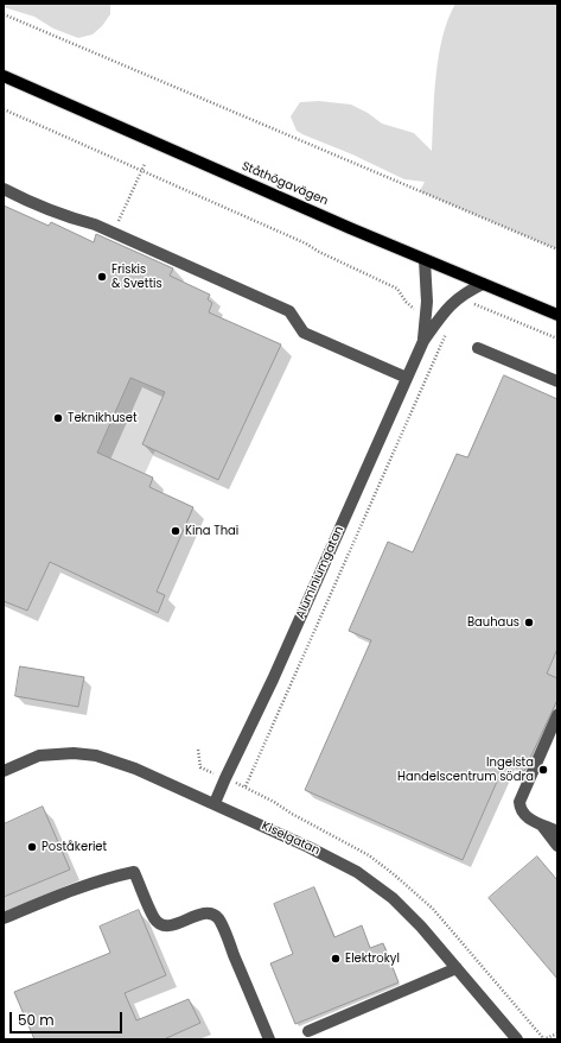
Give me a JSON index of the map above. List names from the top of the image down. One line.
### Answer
{"streets":{"main road":["Ståthögavägen"],"street":["Aluminiumgatan","Kiselgatan"]},"crossings":[["Ståthögavägen","Aluminiumgatan"],["Aluminiumgatan","Kiselgatan"]],"places":["Friskis & Svettis","Teknikhuset","Kina Thai","Bauhaus","Ingelsta Handelscentrum södra","Poståkeriet","Elektrokyl"],"scale_bar":"50 m"}
